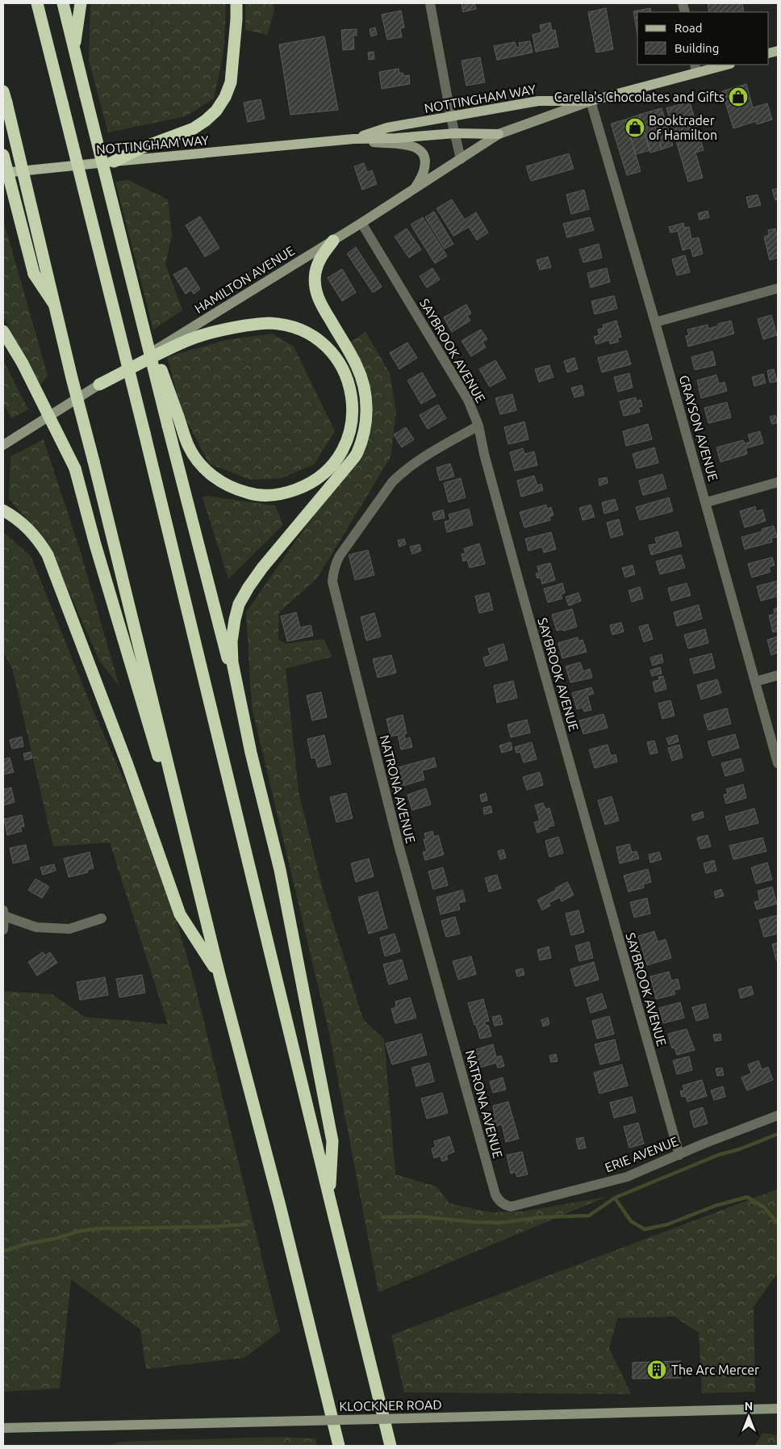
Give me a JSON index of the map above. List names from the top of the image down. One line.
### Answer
{"streets":{"main road":["NOTTINGHAM WAY","HAMILTON AVENUE","KLOCKNER ROAD"],"street":["SAYBROOK AVENUE","GRAYSON AVENUE","NATRONA AVENUE","ERIE AVENUE"]},"crossings":[["NOTTINGHAM WAY","HAMILTON AVENUE"],["NOTTINGHAM WAY","GRAYSON AVENUE"],["HAMILTON AVENUE","SAYBROOK AVENUE"],["HAMILTON AVENUE","GRAYSON AVENUE"],["SAYBROOK AVENUE","NATRONA AVENUE"],["SAYBROOK AVENUE","ERIE AVENUE"],["NATRONA AVENUE","ERIE AVENUE"]],"places":{"shop":["Carella's Chocolates and Gifts","Booktrader of Hamilton"],"building":["The Arc Mercer"]},"legend":["Road","Building"],"north":"top"}
